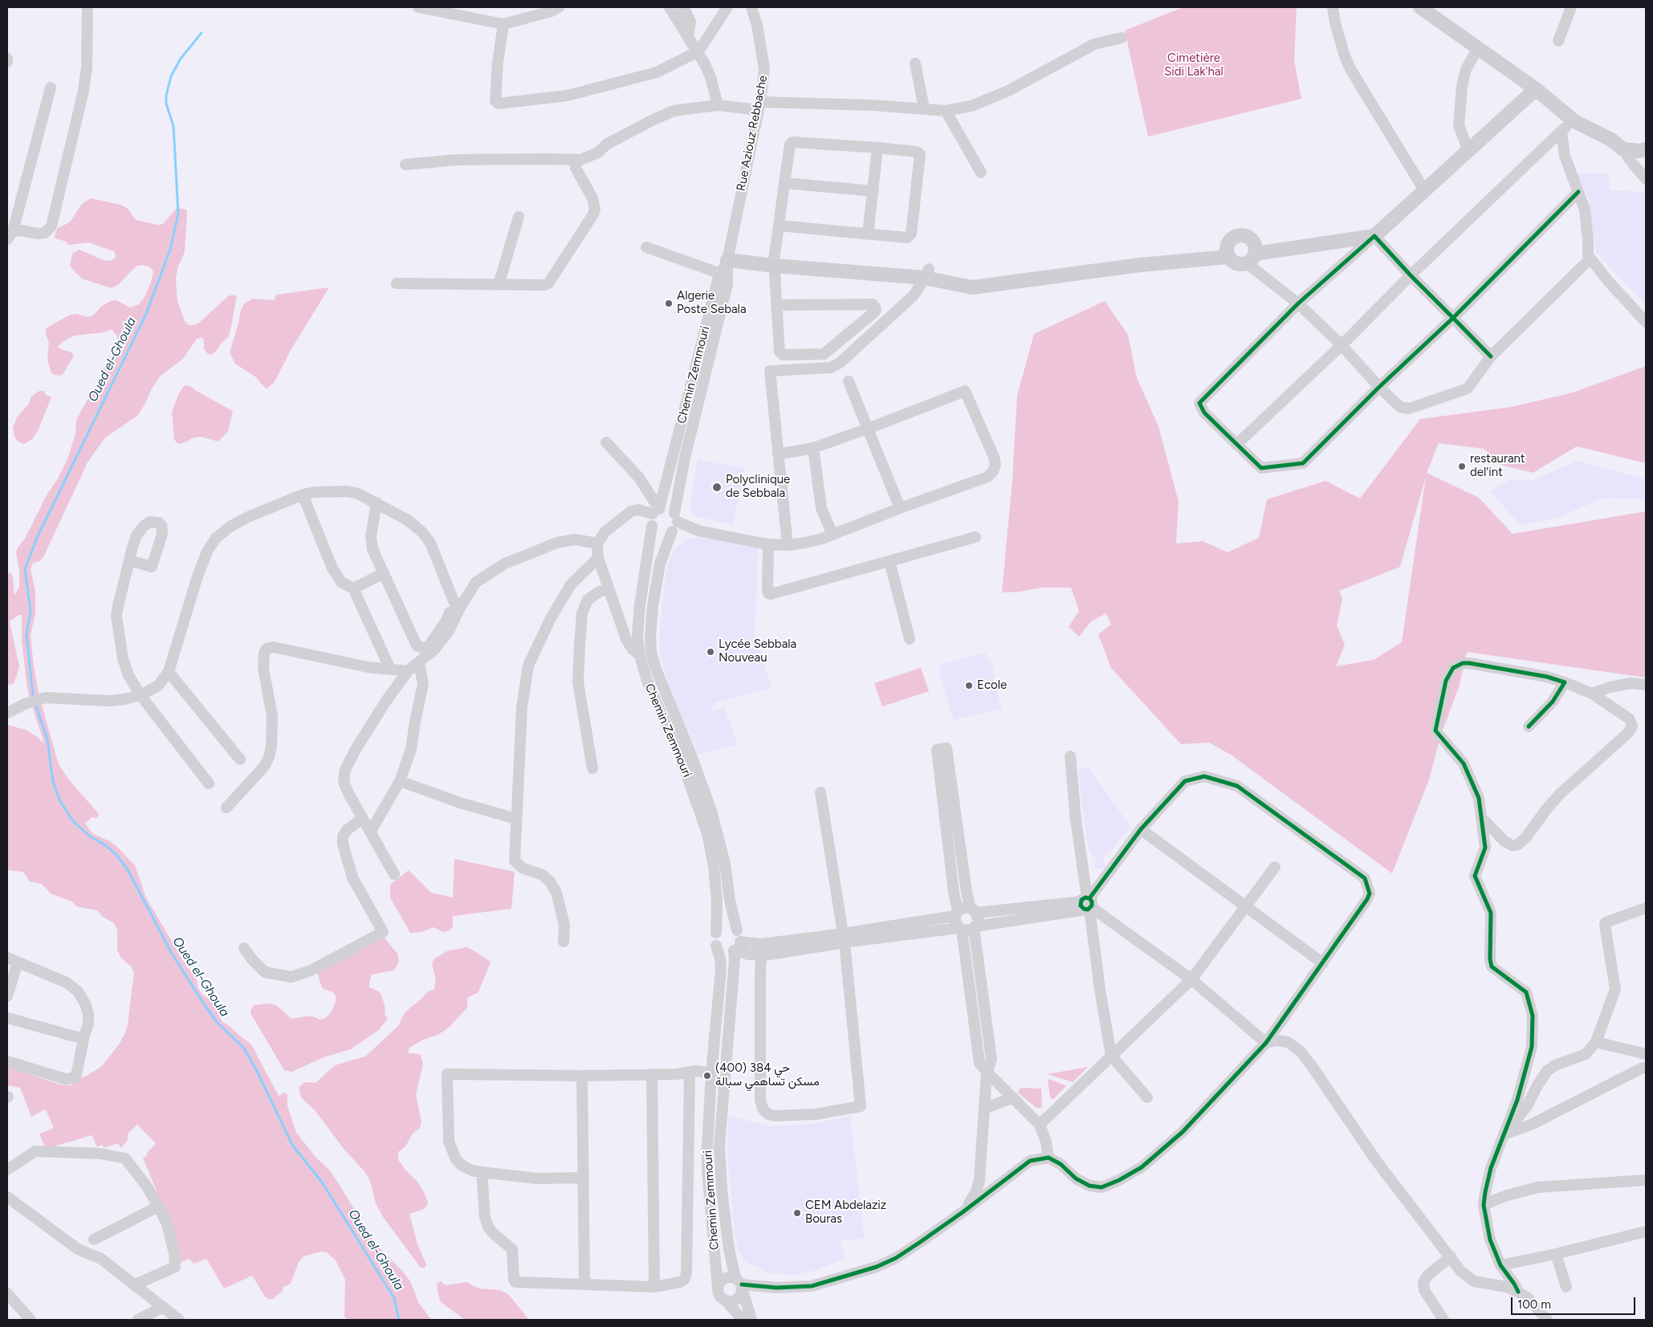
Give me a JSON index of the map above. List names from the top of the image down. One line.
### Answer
{"streets":{"street":["Rue Aziouz Rebbache","Chemin Zemmouri"]},"crossings":[["Rue Aziouz Rebbache","Chemin Zemmouri"]],"water":["Oued el-Ghoula"],"parks":["Cimetière Sidi Lak'hal"],"places":["Algerie Poste Sebala","restaurant del'int","Polyclinique de Sebbala","Lycée Sebbala Nouveau","Ecole","حي 384 (400) مسكن تساهمي سبالة","CEM Abdelaziz Bouras"],"scale_bar":"100 m"}
